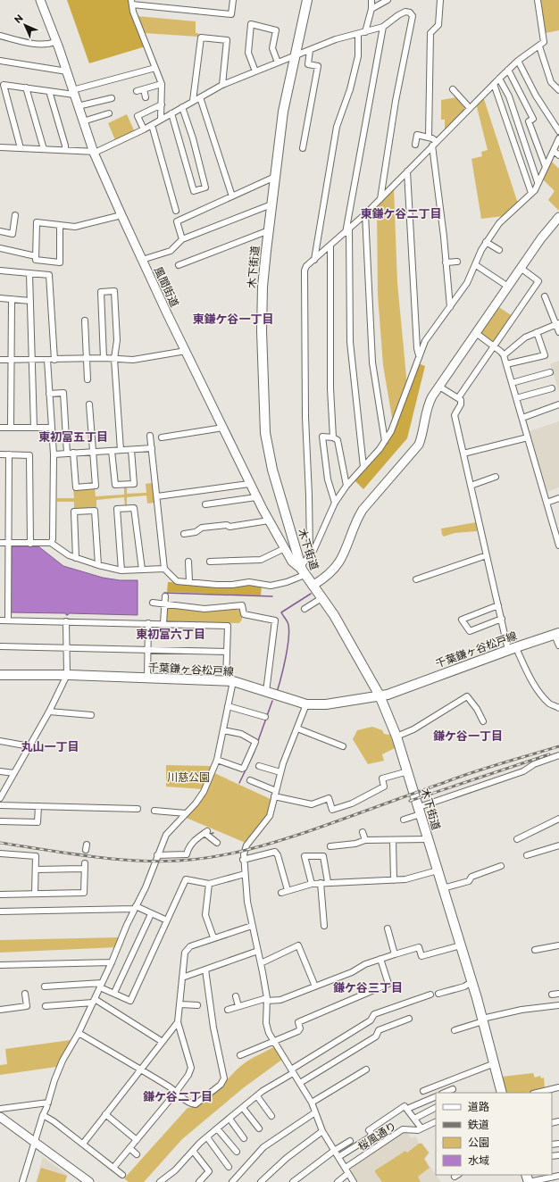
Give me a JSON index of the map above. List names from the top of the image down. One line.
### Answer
{"streets":{"main road":["木下街道","千葉鎌ヶ谷松戸線"],"street":["風間街道","桜風通り"]},"crossings":[["木下街道","風間街道"],["木下街道","千葉鎌ヶ谷松戸線"]],"districts":["東鎌ケ谷二丁目","東鎌ケ谷一丁目","東初富五丁目","東初富六丁目","鎌ケ谷一丁目","丸山一丁目","鎌ケ谷三丁目","鎌ケ谷二丁目"],"parks":["川慈公園"],"legend":["道路","鉄道","公園","水域"],"north":"top left"}
